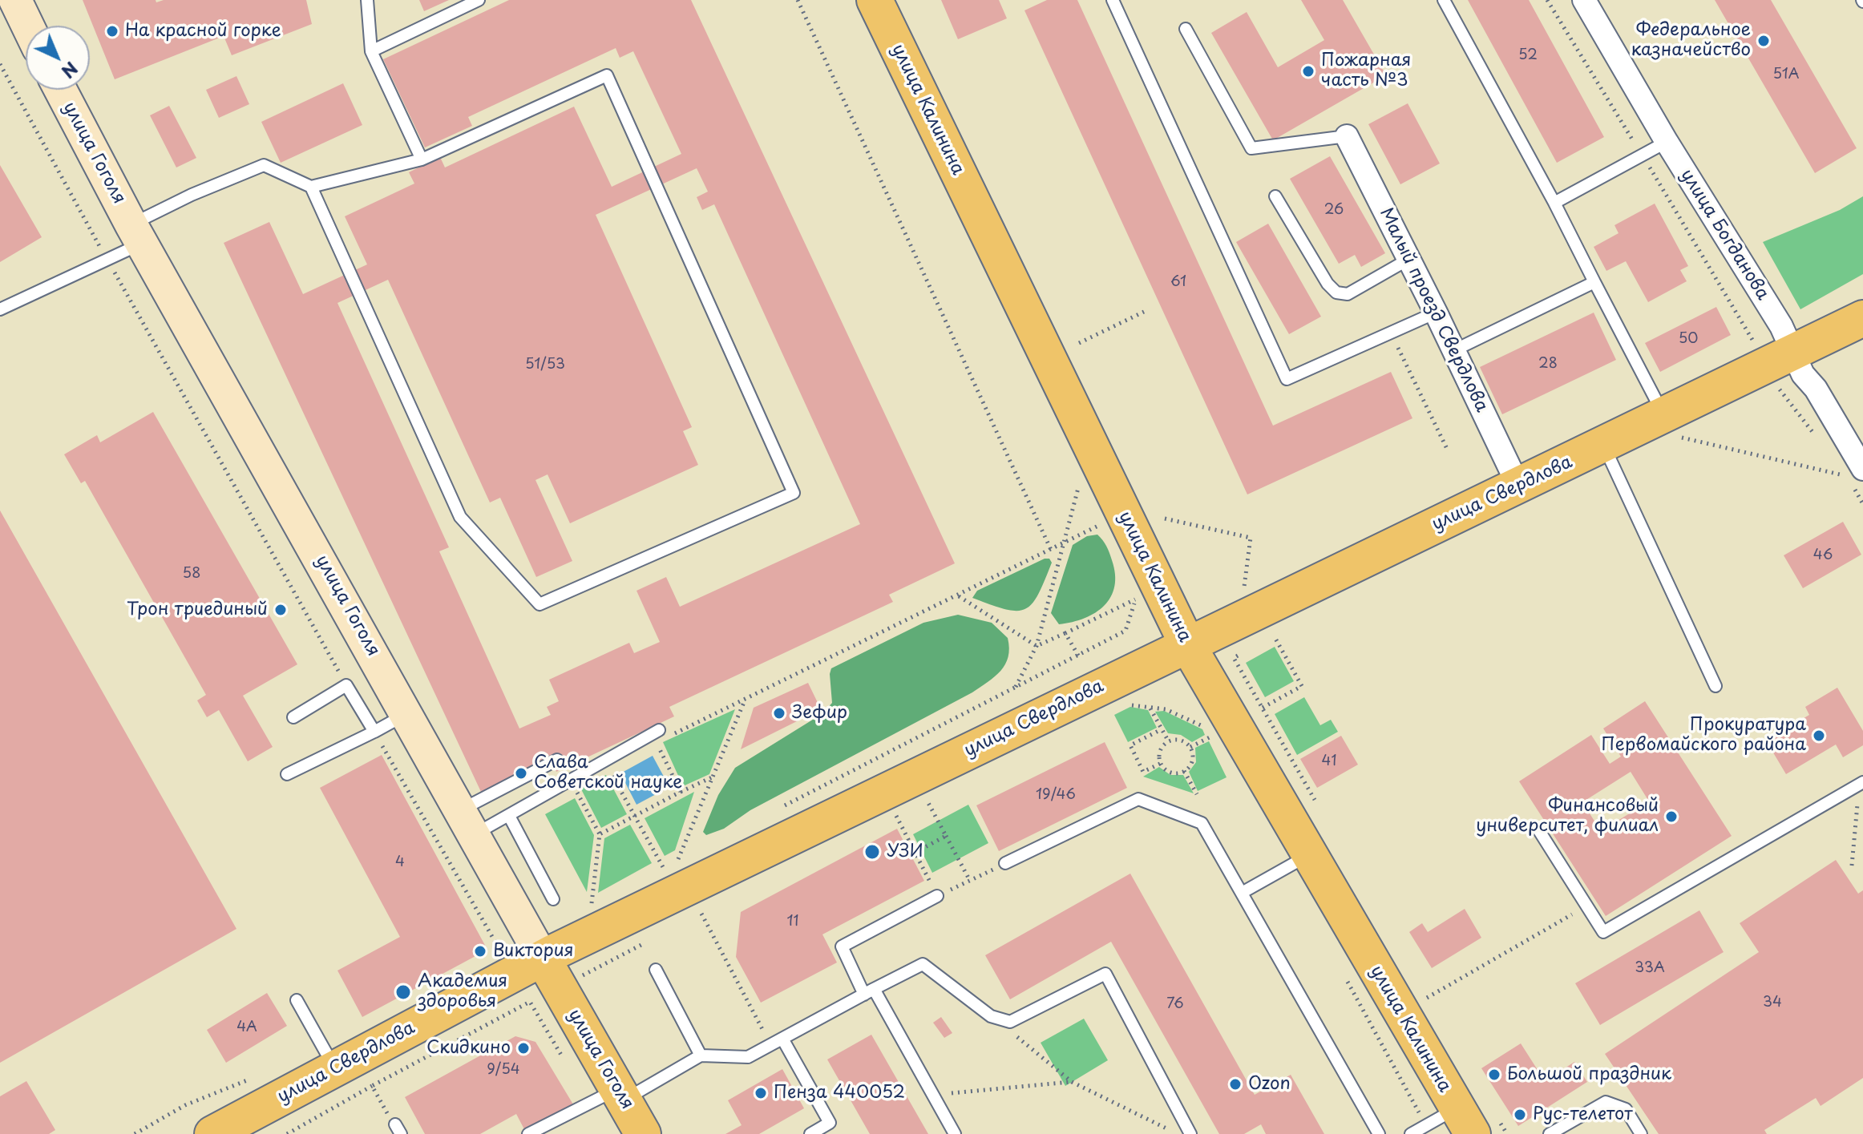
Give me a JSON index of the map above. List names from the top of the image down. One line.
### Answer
{"streets":{"main road":["улица Калинина","улица Гоголя","улица Свердлова"],"street":["улица Богданова","Малый проезд Свердлова"]},"crossings":[["улица Калинина","улица Свердлова"],["улица Гоголя","улица Свердлова"],["улица Богданова","улица Свердлова"],["Малый проезд Свердлова","улица Свердлова"]],"places":["На красной горке","Федеральное казначейство","Пожарная часть №3","Трон триединый","Зефир","Прокуратура Первомайского района","Слава Советской науке","Финансовый университет, филиал","УЗИ","Виктория","Академия здоровья","Скидкино","Большой праздник","Ozon","Пенза 440052","Рус-телетот"],"house_numbers":["52","51А","26","61","50","28","51/53","46","58","41","19/46","4","11","33А","34","76","4А","9/54"],"north":"bottom right"}
